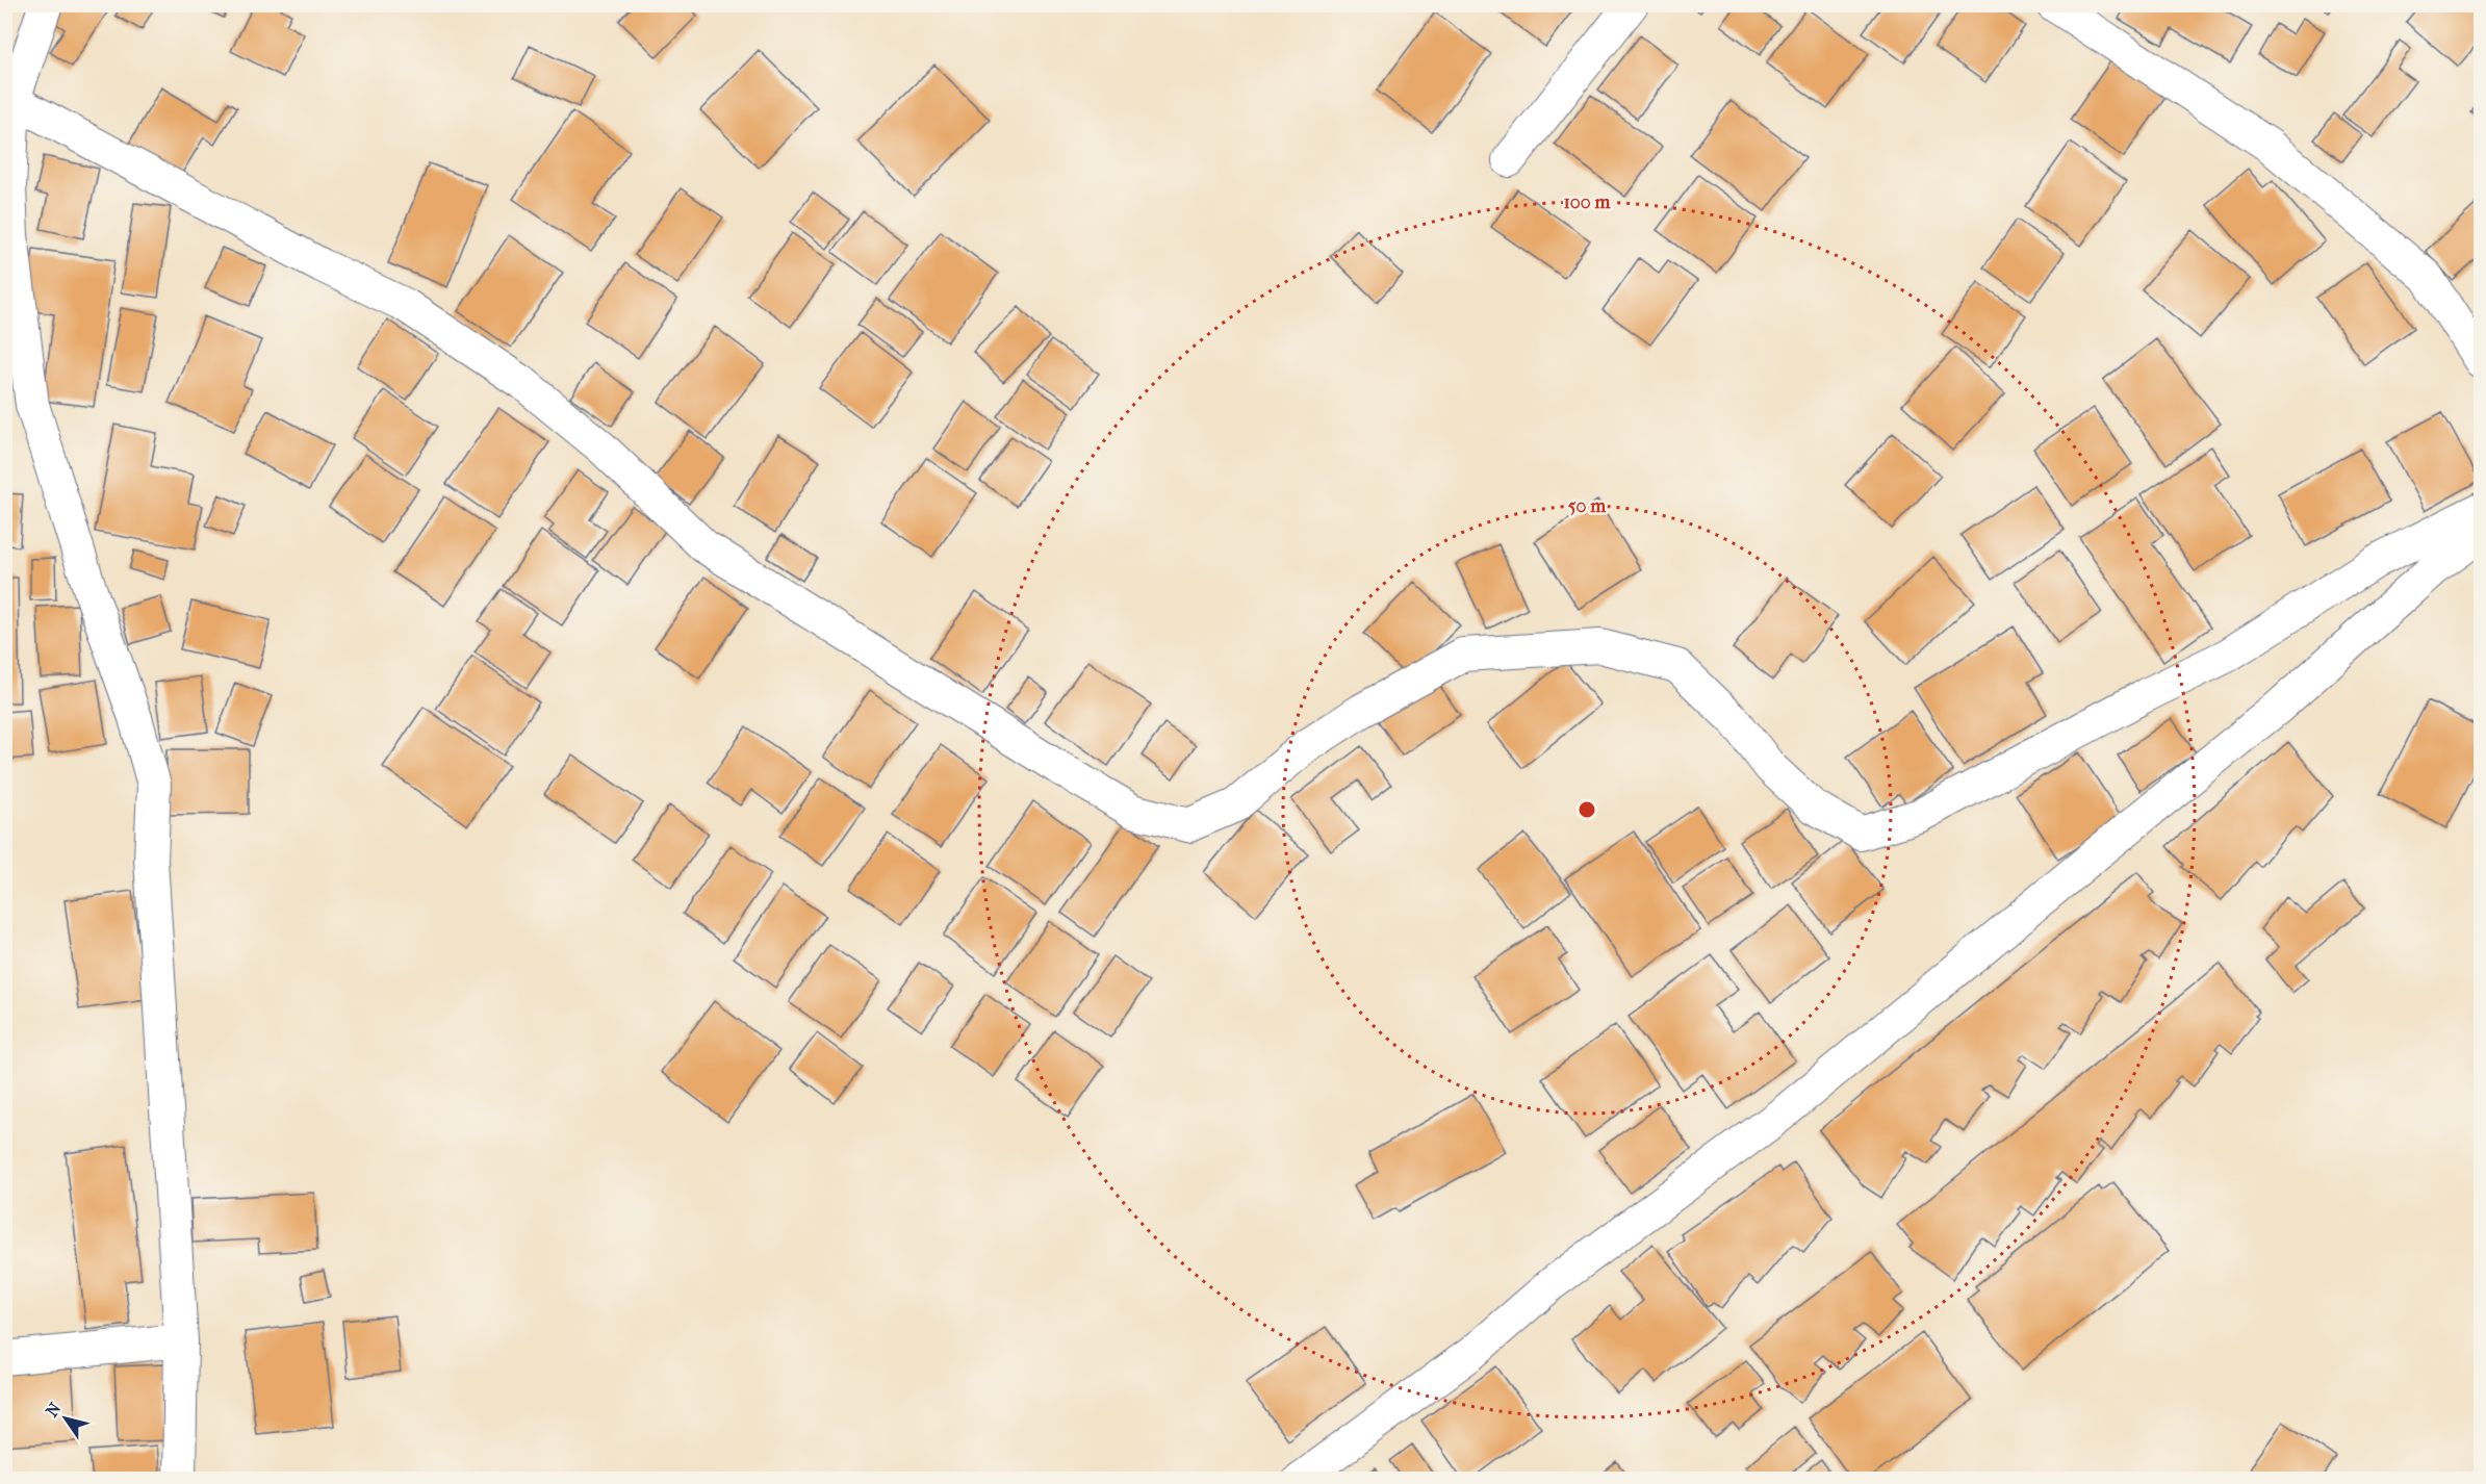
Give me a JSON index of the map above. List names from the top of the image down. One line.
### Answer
{"north":"top left","rings":["100 m","50 m"]}
